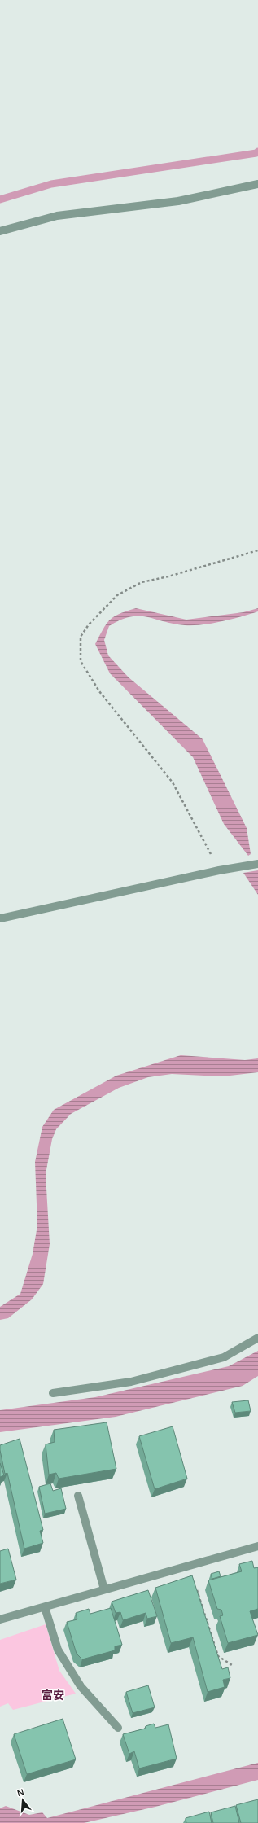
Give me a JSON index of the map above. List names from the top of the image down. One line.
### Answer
{"districts":["富安"],"north":"top"}
